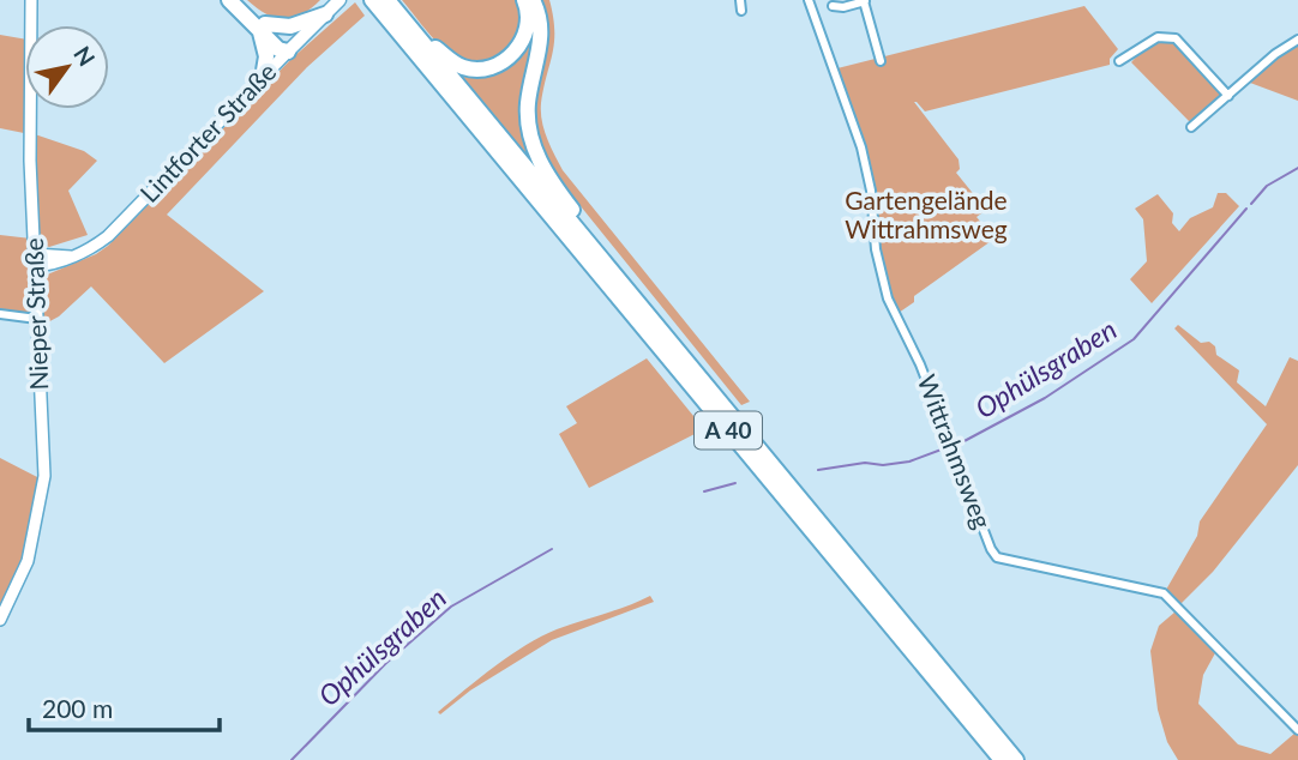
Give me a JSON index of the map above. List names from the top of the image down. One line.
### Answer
{"streets":{"highway":["A 40"],"main road":["Lintforter Straße","Nieper Straße"],"street":["Wittrahmsweg"]},"crossings":[["Lintforter Straße","Nieper Straße"]],"water":["Ophülsgraben"],"parks":["Gartengelände Wittrahmsweg"],"scale_bar":"200 m","north":"top right"}
